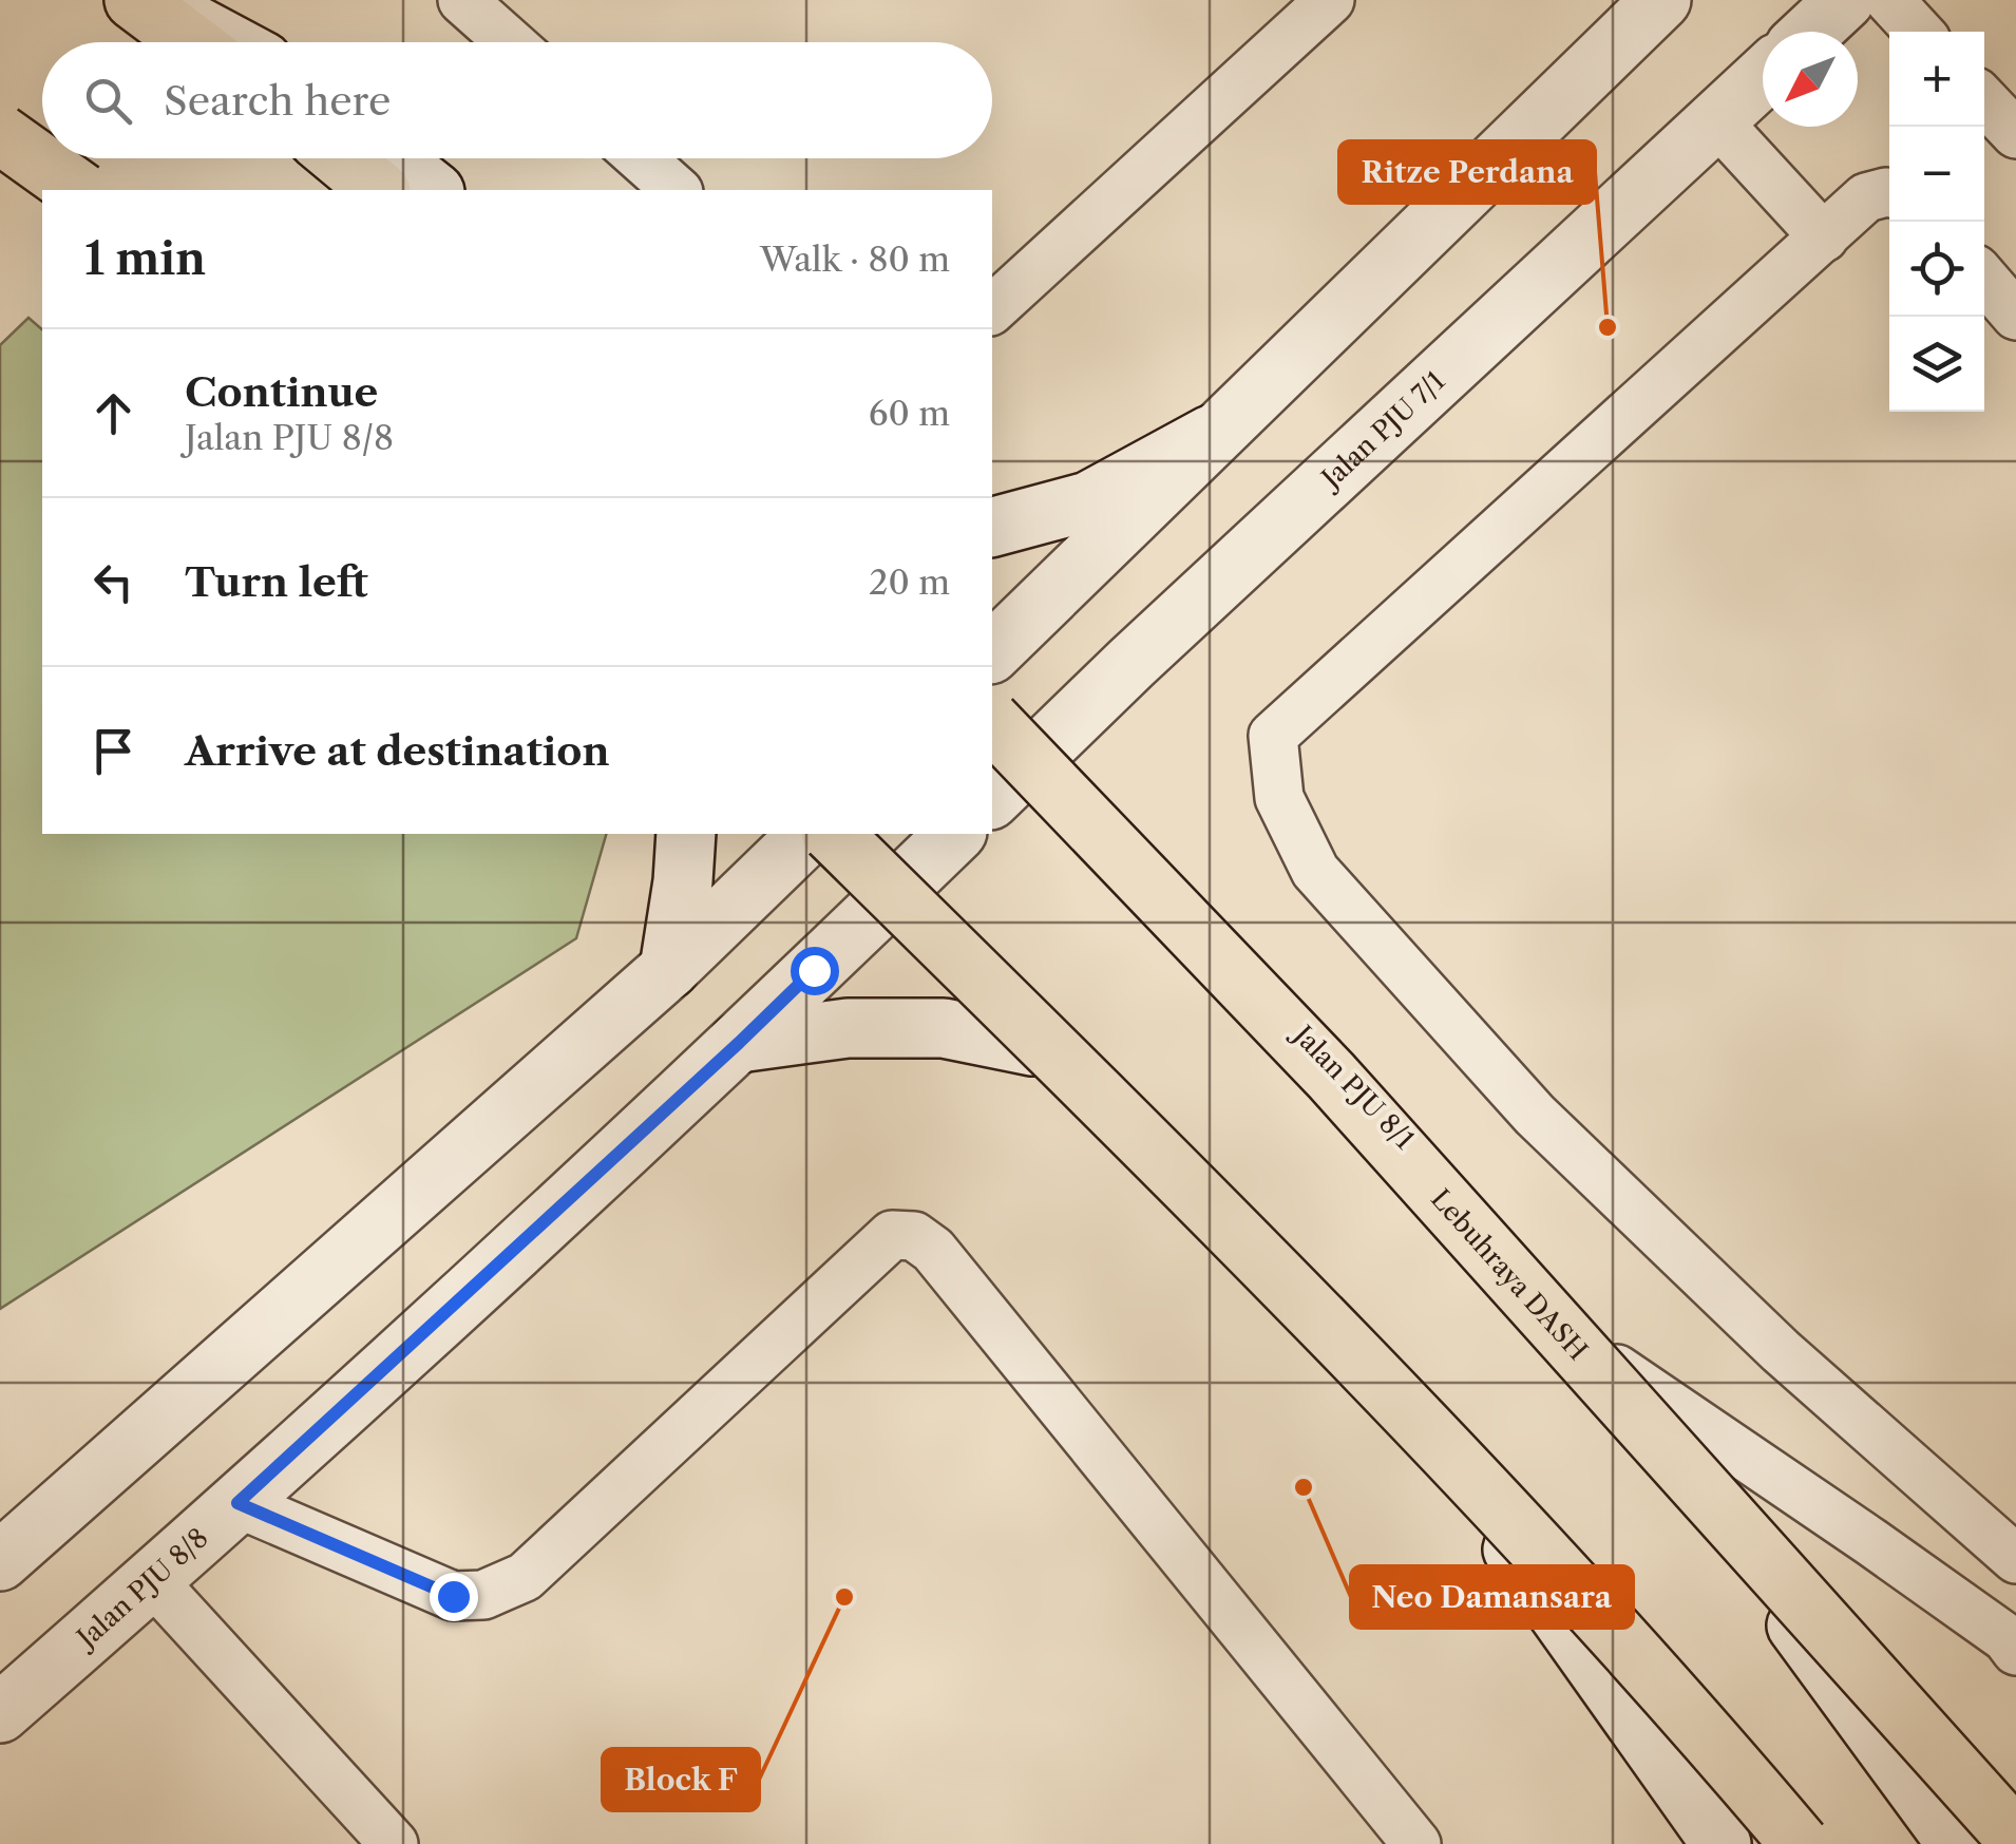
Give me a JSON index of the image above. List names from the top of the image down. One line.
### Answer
{"streets":{"highway":["Lebuhraya DASH"],"street":["Jalan PJU 7/1","Jalan PJU 8/1","Jalan PJU 8/8"]},"crossings":[["Jalan PJU 7/1","Jalan PJU 8/1"]],"places":["Ritze Perdana","Neo Damansara","Block F"],"north":"bottom left","page":{"map_buttons":["+","−"],"search":"Search here","heading":["1 min","Walk · 80 m"],"list":[["Continue","Jalan PJU 8/8","60 m"],["Turn left","20 m"],"Arrive at destination"]}}
